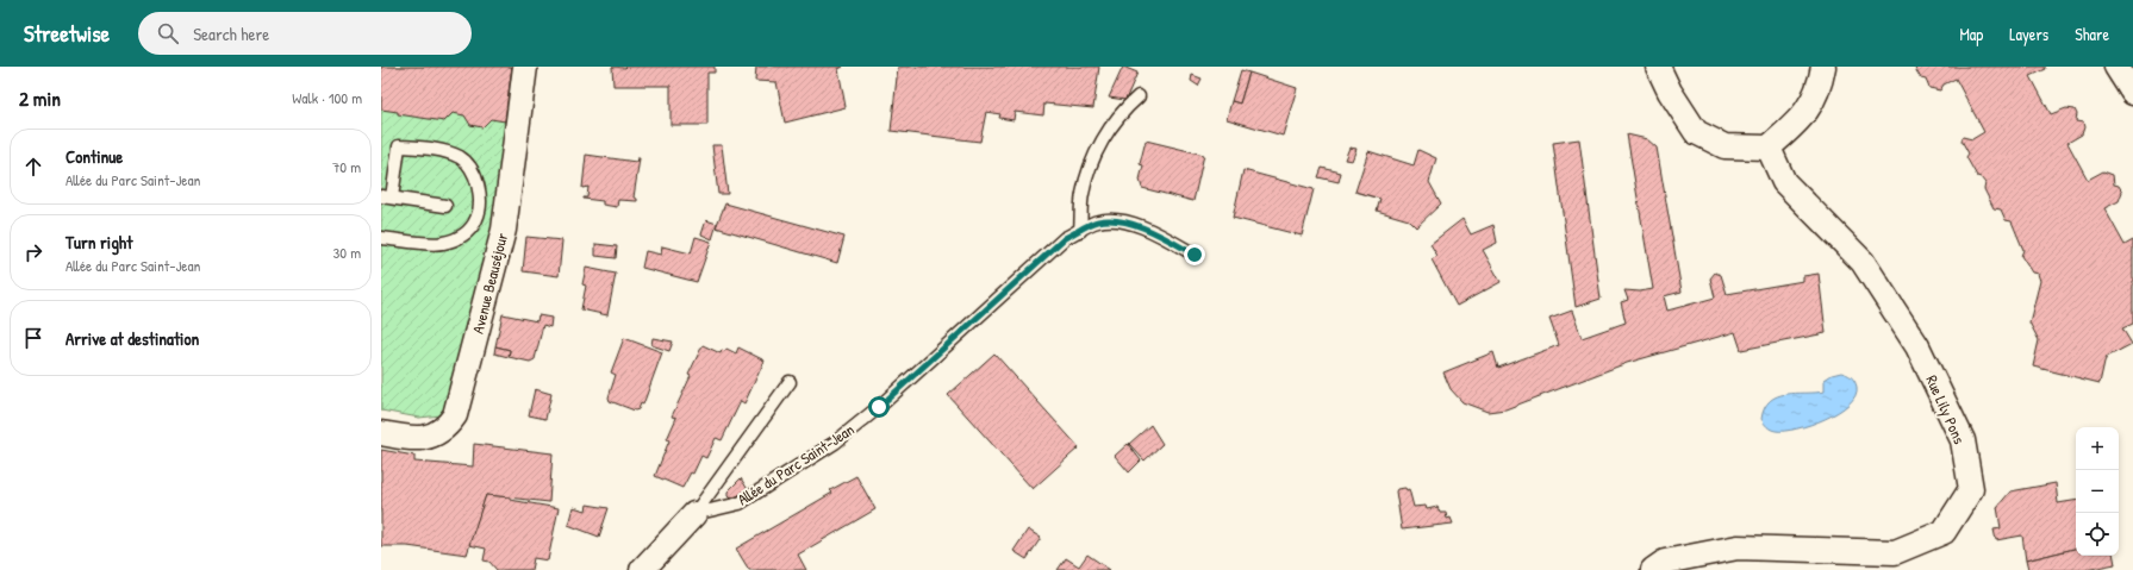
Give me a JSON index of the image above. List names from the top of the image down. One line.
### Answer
{"streets":{"street":["Avenue Beauséjour","Rue Lily Pons","Allée du Parc Saint-Jean"]},"page":{"header":"Streetwise","search":"Search here","nav":["Map","Layers","Share"],"heading":["2 min","Walk · 100 m"],"list":[["Continue","Allée du Parc Saint-Jean","70 m"],["Turn right","Allée du Parc Saint-Jean","30 m"],"Arrive at destination"],"map_buttons":["+","−"]}}
